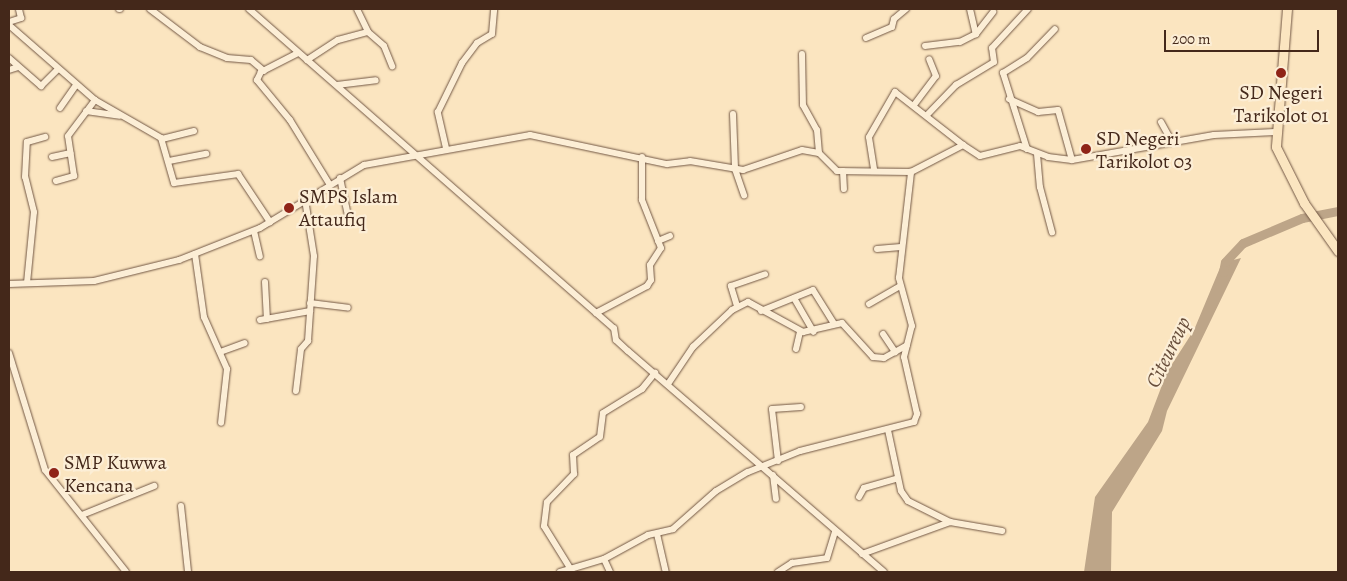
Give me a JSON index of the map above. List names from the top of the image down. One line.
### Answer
{"water":["Citeureup"],"places":["SD Negeri Tarikolot 01","SD Negeri Tarikolot 03","SMPS Islam Attaufiq","SMP Kuwwa Kencana"],"scale_bar":"200 m"}
